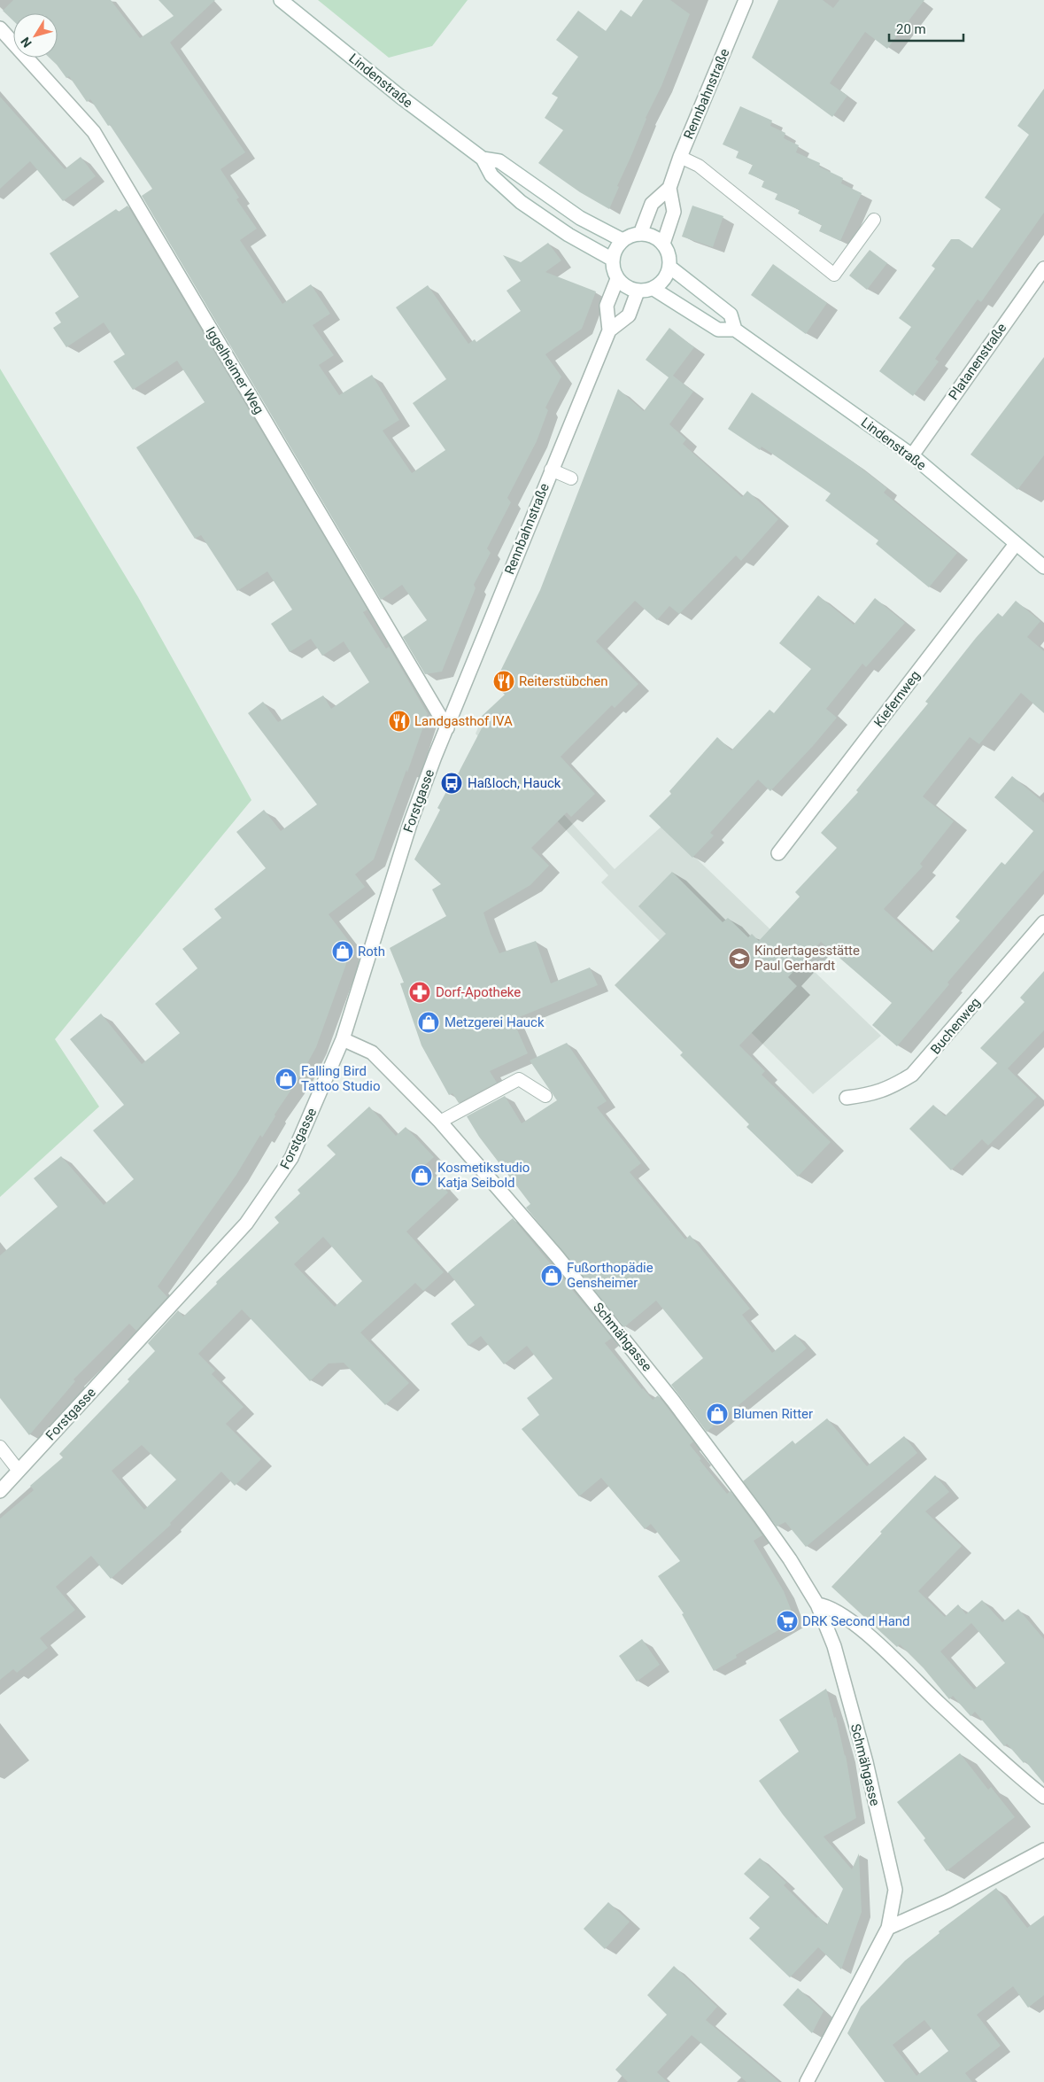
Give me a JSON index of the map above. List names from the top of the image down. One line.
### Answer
{"streets":{"street":["Lindenstraße","Rennbahnstraße","Platanenstraße","Iggelheimer Weg","Kiefernweg","Forstgasse","Buchenweg","Schmähgasse"]},"crossings":[["Lindenstraße","Rennbahnstraße"],["Lindenstraße","Platanenstraße"],["Lindenstraße","Kiefernweg"],["Rennbahnstraße","Iggelheimer Weg"],["Rennbahnstraße","Forstgasse"],["Iggelheimer Weg","Forstgasse"],["Forstgasse","Schmähgasse"]],"places":{"restaurant":["Reiterstübchen","Landgasthof IVA"],"bus stop":["Haßloch, Hauck"],"shop":["Roth","Metzgerei Hauck","Falling Bird Tattoo Studio","Kosmetikstudio Katja Seibold","Fußorthopädie Gensheimer","Blumen Ritter"],"school or university":["Kindertagesstätte Paul Gerhardt"],"pharmacy":["Dorf-Apotheke"],"supermarket":["DRK Second Hand"]},"scale_bar":"20 m","north":"bottom left"}
